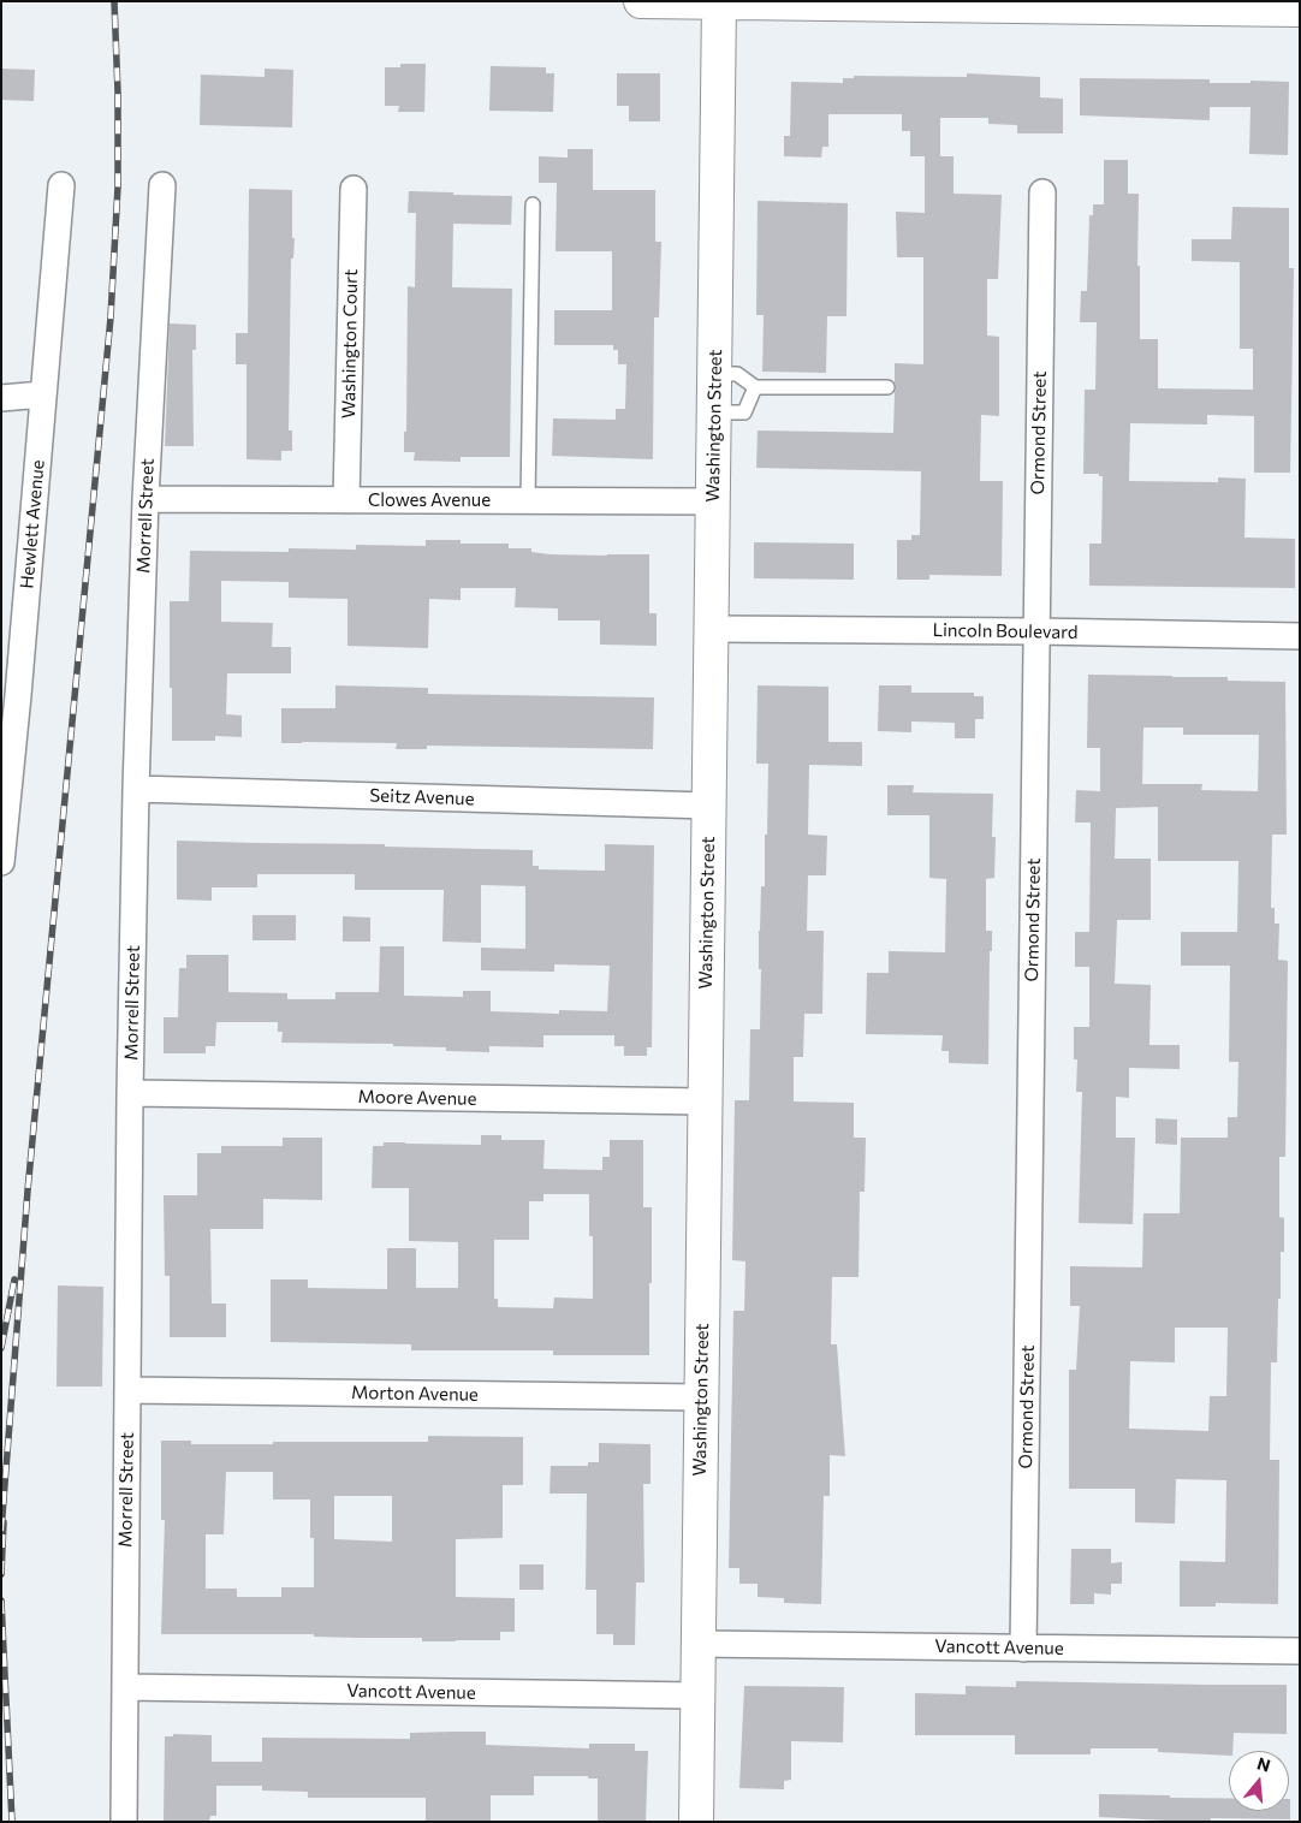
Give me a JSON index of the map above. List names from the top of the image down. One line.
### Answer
{"streets":{"main road":["Washington Street"],"street":["Washington Court","Ormond Street","Clowes Avenue","Morrell Street","Hewlett Avenue","Lincoln Boulevard","Seitz Avenue","Moore Avenue","Morton Avenue","Vancott Avenue"]},"crossings":[["Washington Court","Clowes Avenue"],["Washington Street","Clowes Avenue"],["Washington Street","Lincoln Boulevard"],["Washington Street","Seitz Avenue"],["Washington Street","Moore Avenue"],["Washington Street","Morton Avenue"],["Washington Street","Vancott Avenue"],["Ormond Street","Lincoln Boulevard"],["Ormond Street","Vancott Avenue"],["Clowes Avenue","Morrell Street"],["Morrell Street","Seitz Avenue"],["Morrell Street","Moore Avenue"],["Morrell Street","Morton Avenue"],["Morrell Street","Vancott Avenue"]],"north":"top"}
